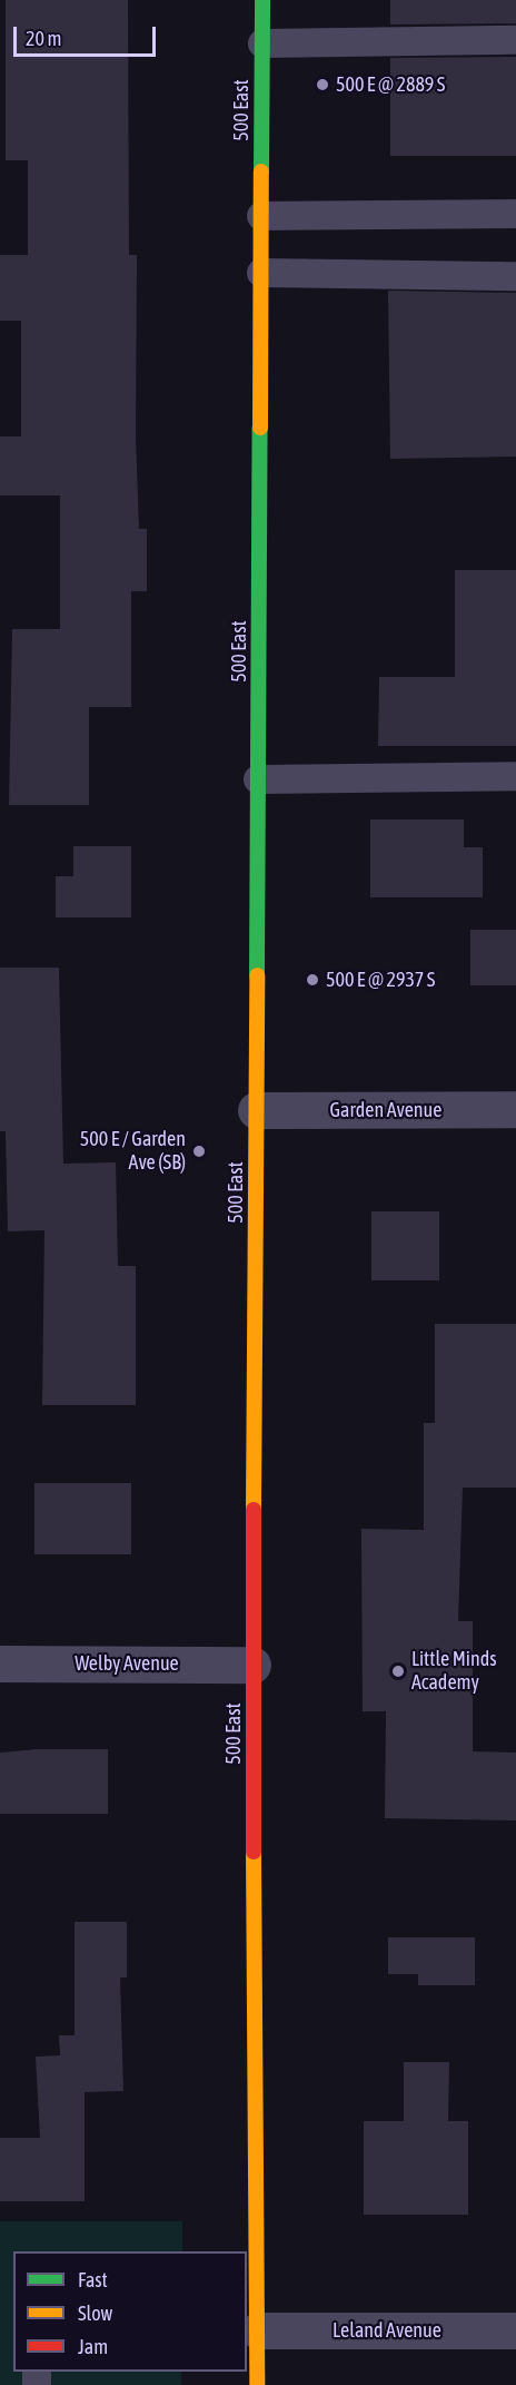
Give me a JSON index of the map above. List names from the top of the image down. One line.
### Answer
{"streets":{"street":["500 East","Garden Avenue","Welby Avenue","Leland Avenue"]},"crossings":[["500 East","Garden Avenue"],["500 East","Welby Avenue"],["500 East","Leland Avenue"]],"places":["500 E @ 2889 S","500 E @ 2937 S","500 E / Garden Ave (SB)","Little Minds Academy"],"legend":["Fast","Slow","Jam"],"scale_bar":"20 m"}
